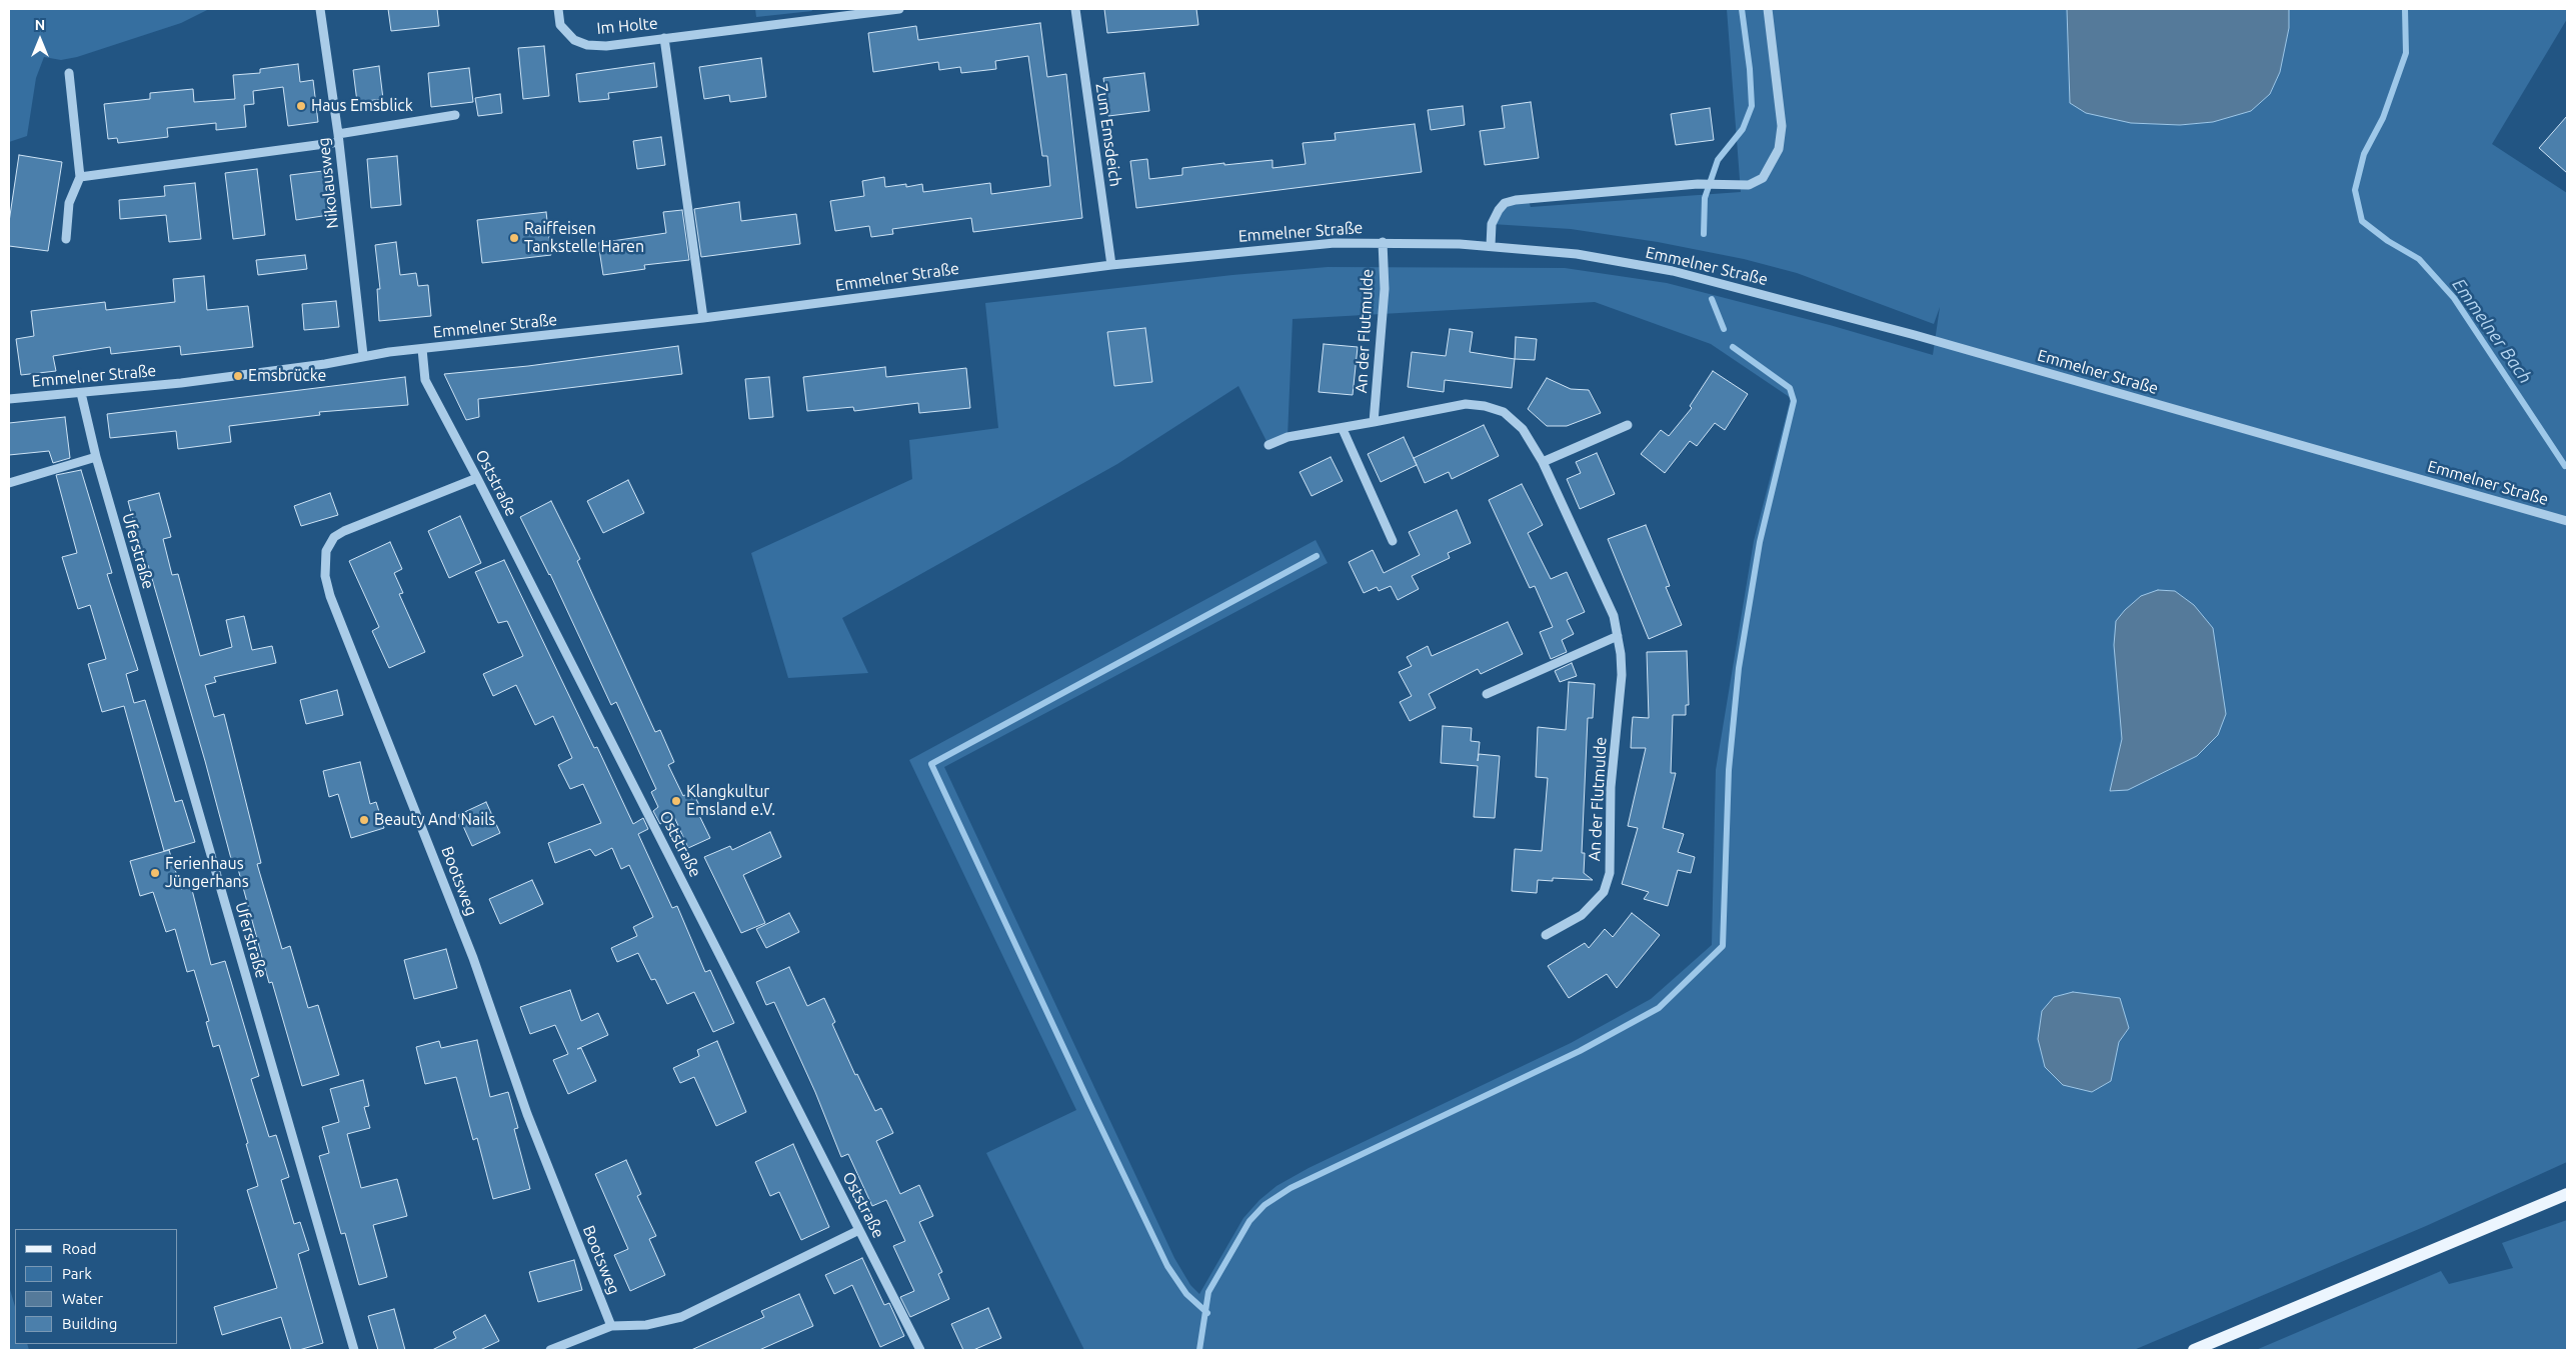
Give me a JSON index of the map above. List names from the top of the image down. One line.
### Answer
{"streets":{"street":["Im Holte","Zum Emsdeich","Nikolausweg","Emmelner Straße","An der Flutmulde","Oststraße","Uferstraße","Bootsweg"]},"crossings":[["Zum Emsdeich","Emmelner Straße"],["Nikolausweg","Emmelner Straße"],["Emmelner Straße","An der Flutmulde"],["Emmelner Straße","Oststraße"],["Emmelner Straße","Uferstraße"],["Oststraße","Bootsweg"]],"water":["Emmelner Bach"],"places":["Haus Emsblick","Raiffeisen Tankstelle Haren","Emsbrücke","Klangkultur Emsland e.V.","Beauty And Nails","Ferienhaus Jüngerhans"],"legend":["Road","Park","Water","Building"],"north":"top"}
